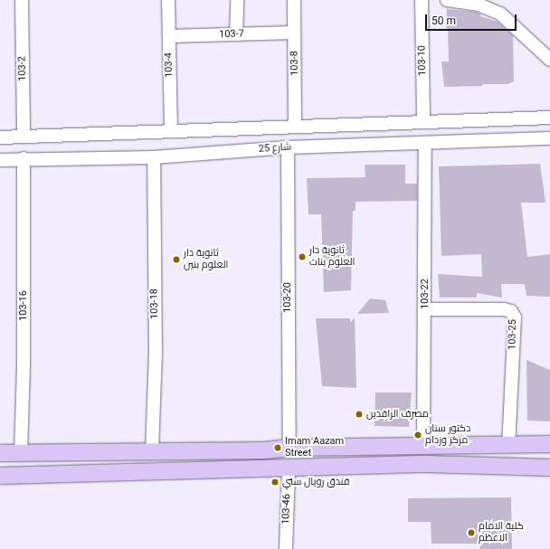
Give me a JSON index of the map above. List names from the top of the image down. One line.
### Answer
{"streets":{"street":["103-7","103-10","103-8","103-4","103-2","شارع 25","103-22","103-20","103-18","103-16","103-25","103-46"]},"crossings":[["103-7","103-8"],["103-7","103-4"],["شارع 25","103-22"],["شارع 25","103-20"],["شارع 25","103-18"],["شارع 25","103-16"],["103-22","103-25"]],"places":["ثانوية دار العلوم بنات","ثانوية دار العلوم بنين","مصرف الرافدين","دكتور سنان مركز وزدام","Imam Aazam Street","فندق رويال ستي","كلية الامام الاعظم"],"scale_bar":"50 m"}
